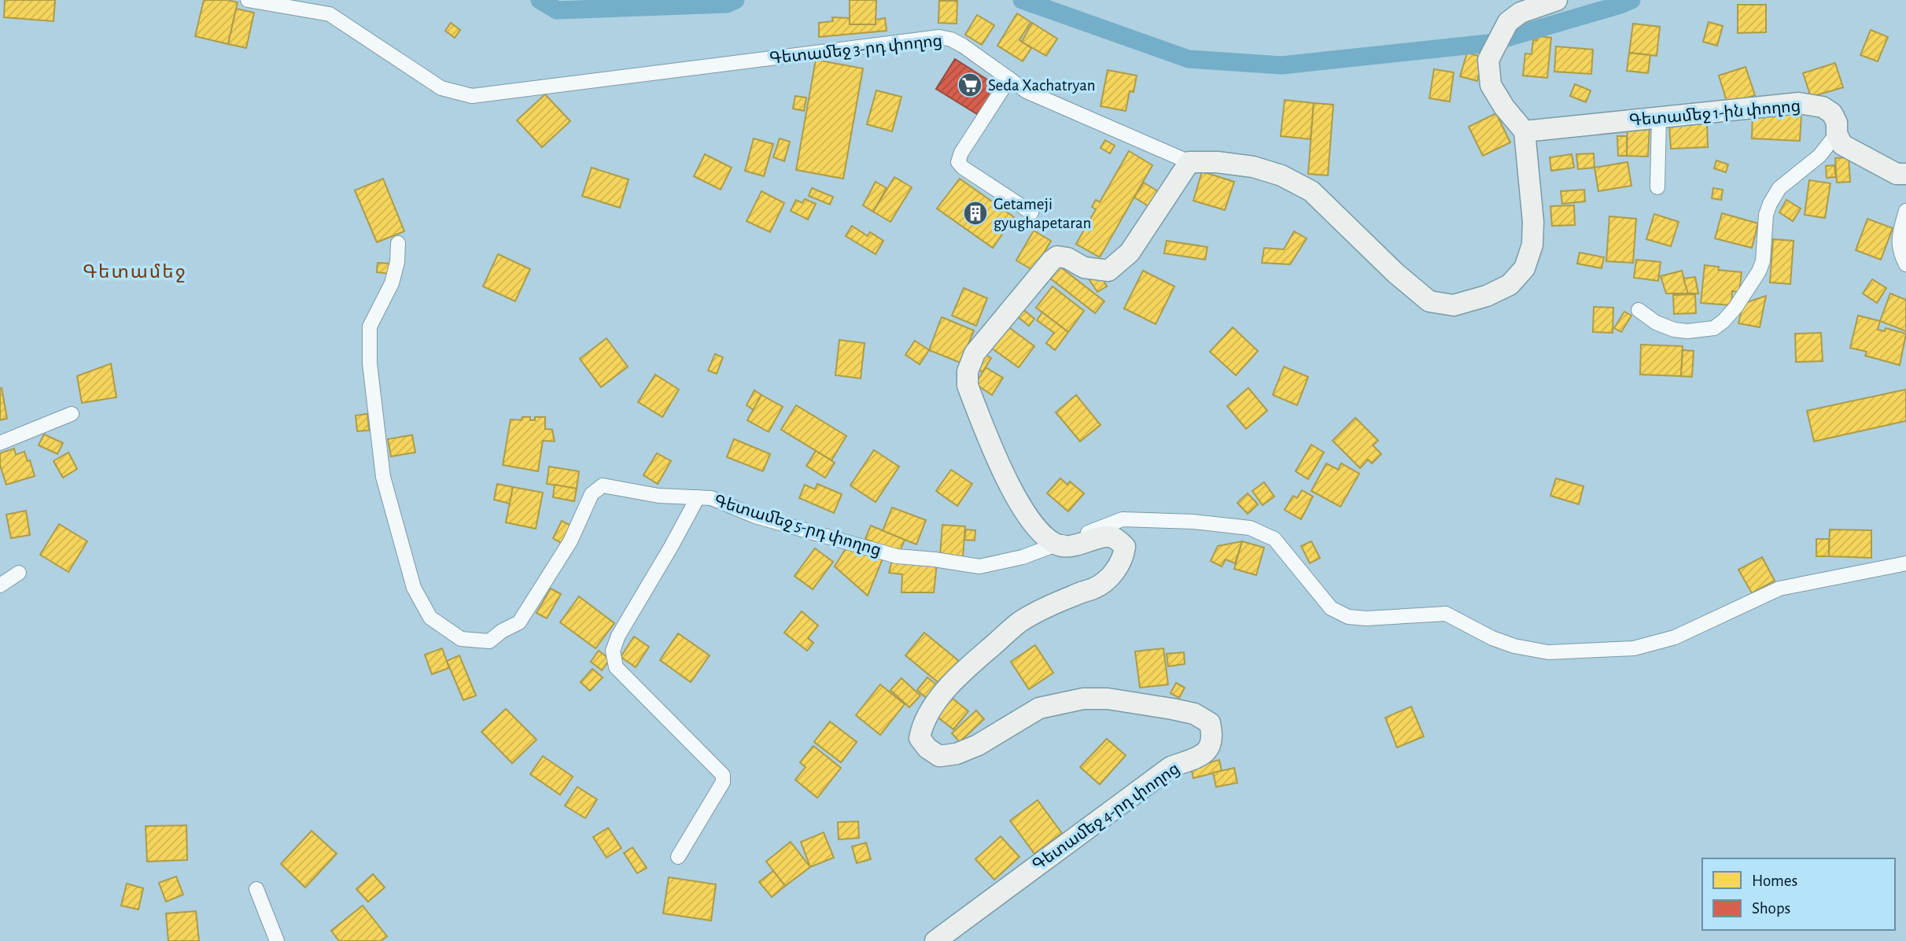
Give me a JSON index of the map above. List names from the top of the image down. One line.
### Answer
{"streets":{"street":["Գետամեջ 3-րդ փողոց","Գետամեջ 1-ին փողոց","Գետամեջ 5-րդ փողոց","Գետամեջ 4-րդ փողոց"]},"crossings":[["Գետամեջ 3-րդ փողոց","Գետամեջ 1-ին փողոց"],["Գետամեջ 5-րդ փողոց","Գետամեջ 4-րդ փողոց"]],"districts":["Գետամեջ"],"places":{"supermarket":["Seda Xachatryan"],"building":["Getameji gyughapetaran"]},"legend":["Homes","Shops"]}
